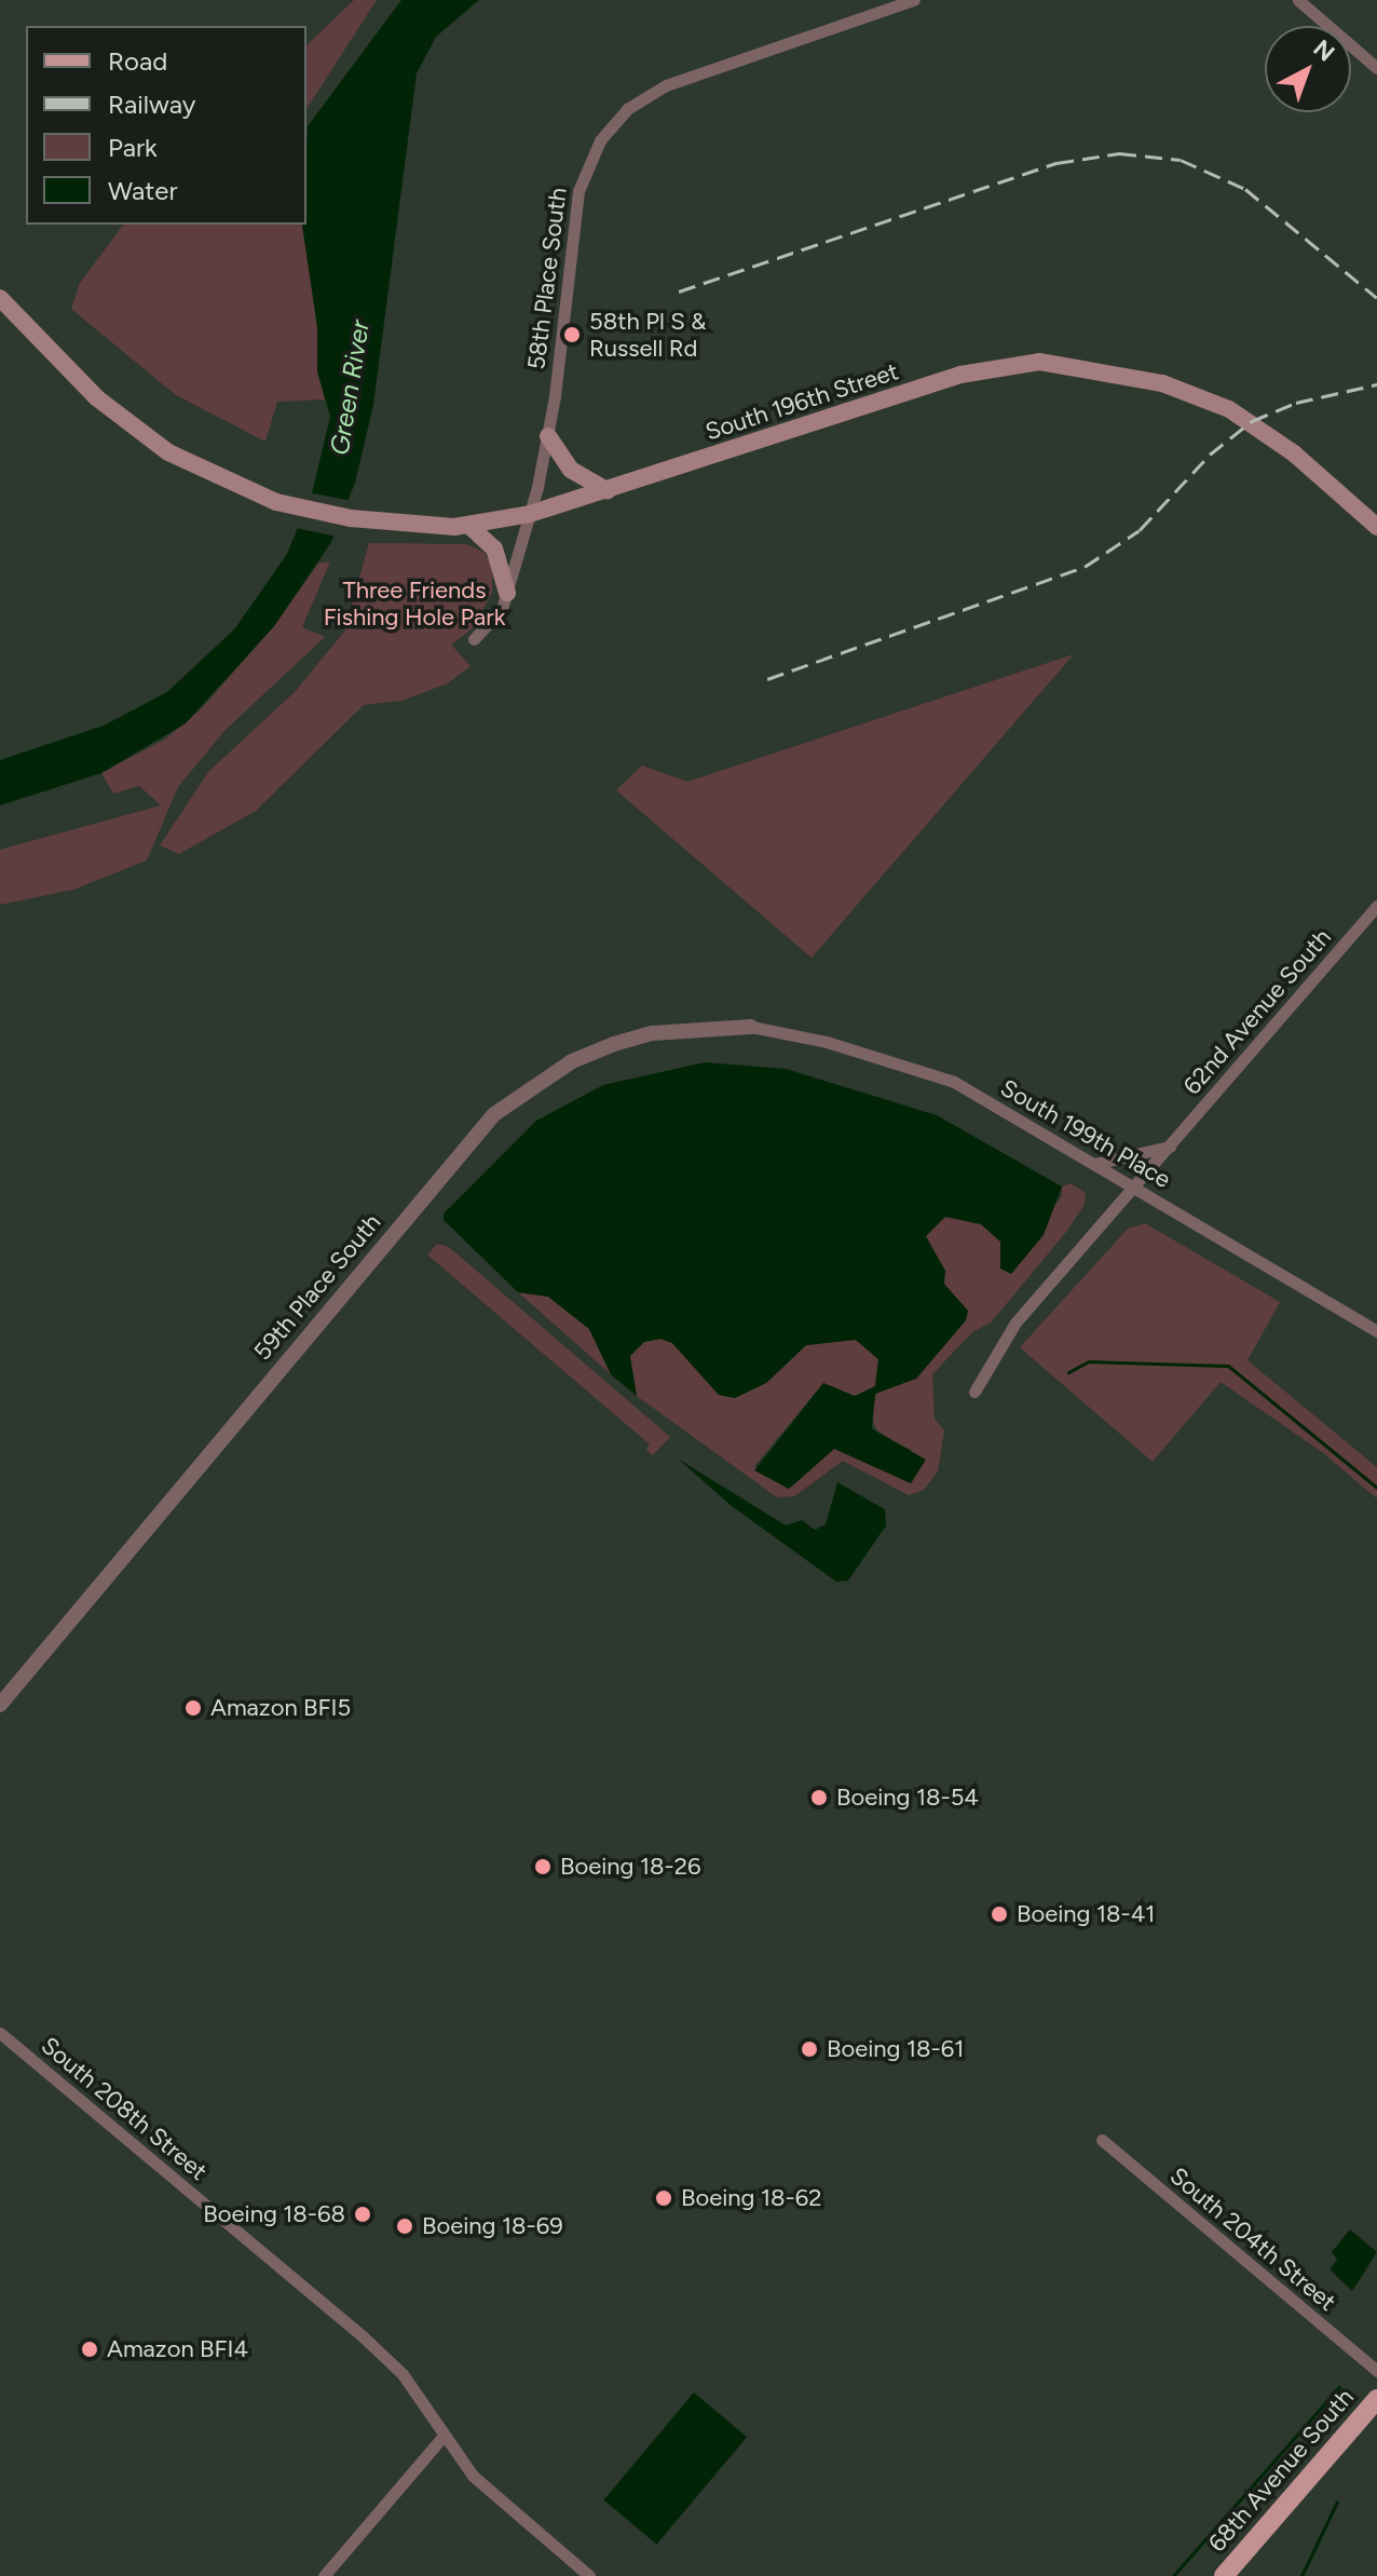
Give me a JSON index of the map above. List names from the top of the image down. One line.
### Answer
{"streets":{"main road":["South 196th Street","68th Avenue South"],"street":["58th Place South","62nd Avenue South","South 199th Place","59th Place South","South 208th Street","South 204th Street"]},"crossings":[["58th Place South","South 196th Street"],["62nd Avenue South","South 199th Place"],["South 199th Place","59th Place South"]],"water":["Green River"],"parks":["Three Friends Fishing Hole Park"],"places":["58th Pl S & Russell Rd","Amazon BFI5","Boeing 18-54","Boeing 18-26","Boeing 18-41","Boeing 18-61","Boeing 18-62","Boeing 18-68","Boeing 18-69","Amazon BFI4"],"legend":["Road","Railway","Park","Water"],"north":"top right"}
